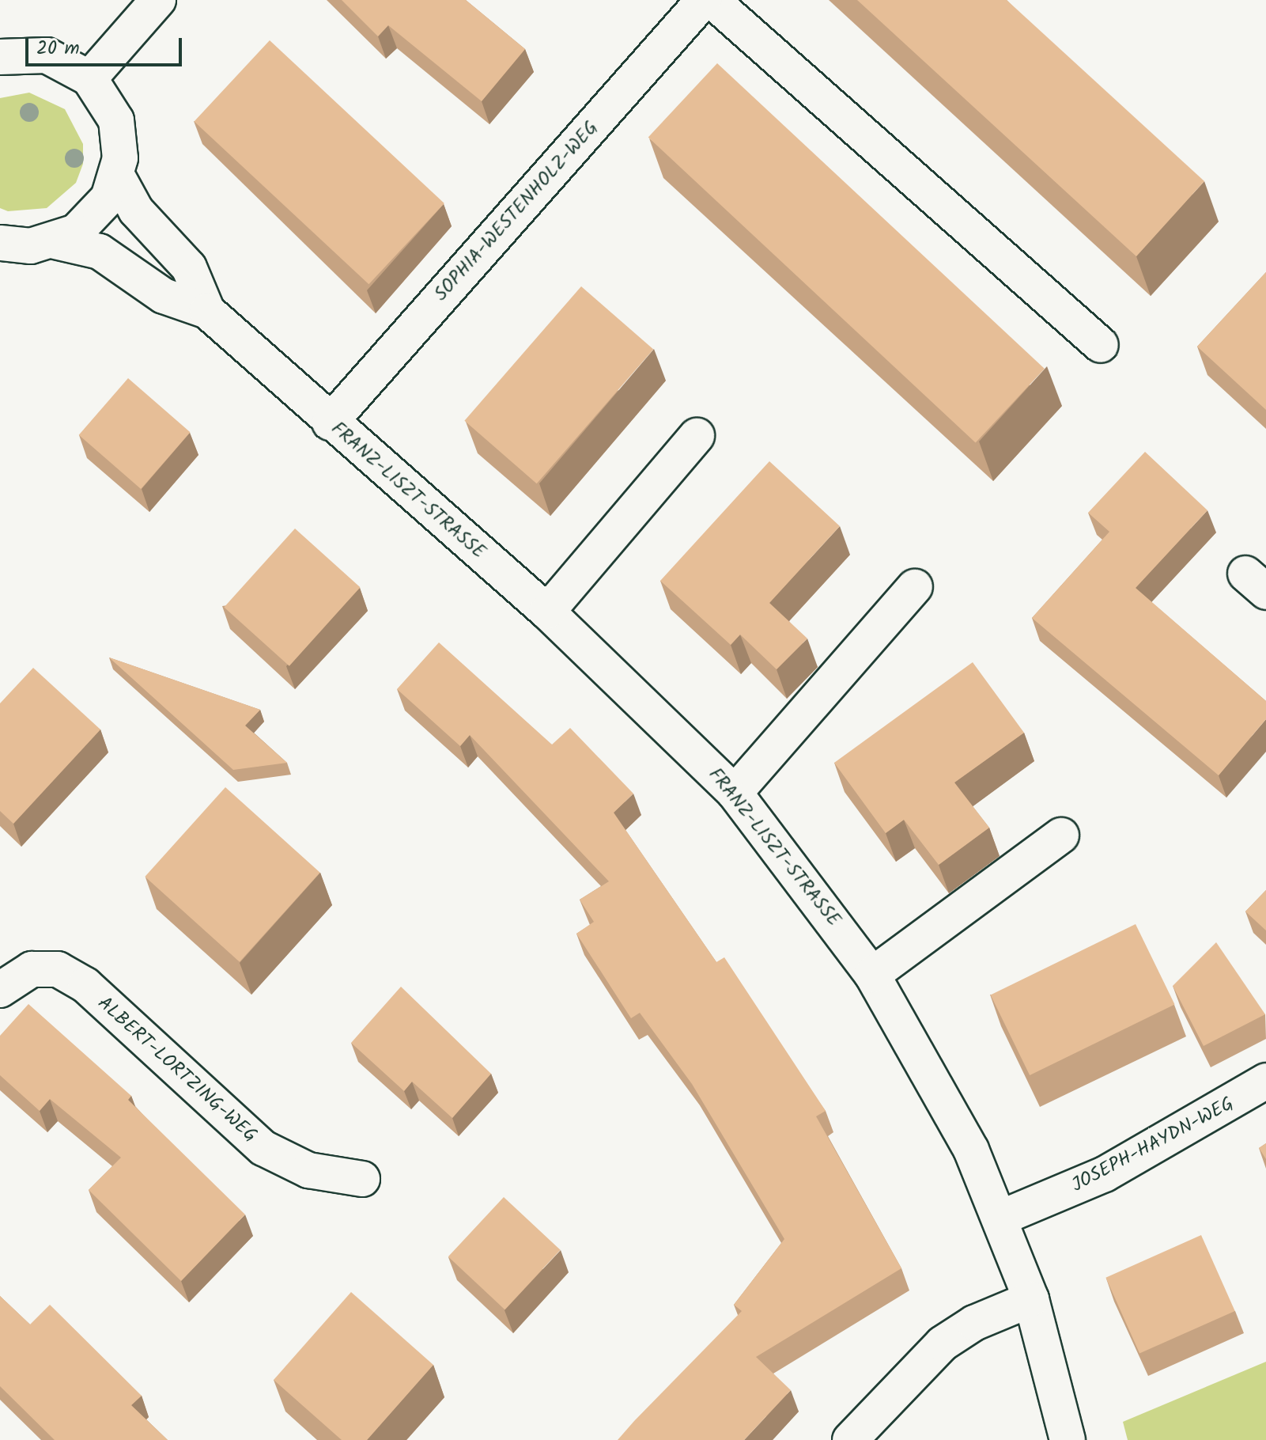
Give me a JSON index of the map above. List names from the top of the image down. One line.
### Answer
{"streets":{"street":["SOPHIA-WESTENHOLZ-WEG","FRANZ-LISZT-STRASSE","ALBERT-LORTZING-WEG","JOSEPH-HAYDN-WEG"]},"crossings":[["SOPHIA-WESTENHOLZ-WEG","FRANZ-LISZT-STRASSE"],["FRANZ-LISZT-STRASSE","JOSEPH-HAYDN-WEG"]],"scale_bar":"20 m"}
